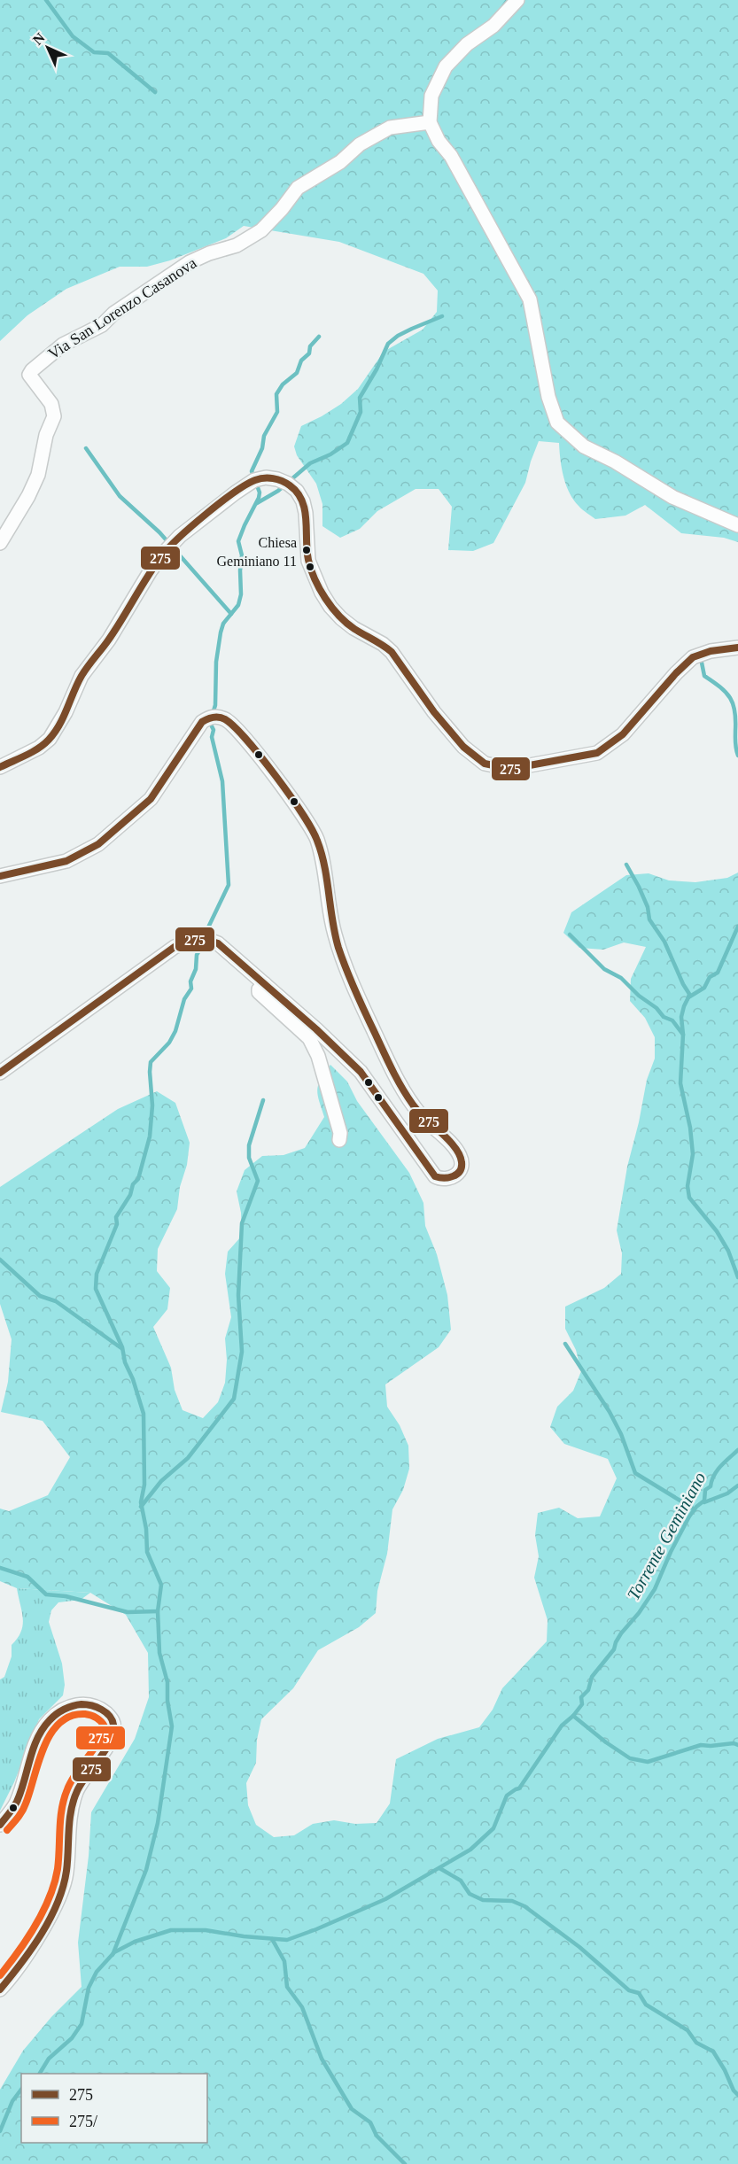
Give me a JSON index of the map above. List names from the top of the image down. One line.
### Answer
{"streets":{"street":["Via San Lorenzo Casanova"]},"water":["Torrente Geminiano"],"places":["Chiesa Geminiano 11"],"lines":["transit line 275","transit line 275/"],"legend":["275","275/"],"north":"top left"}
